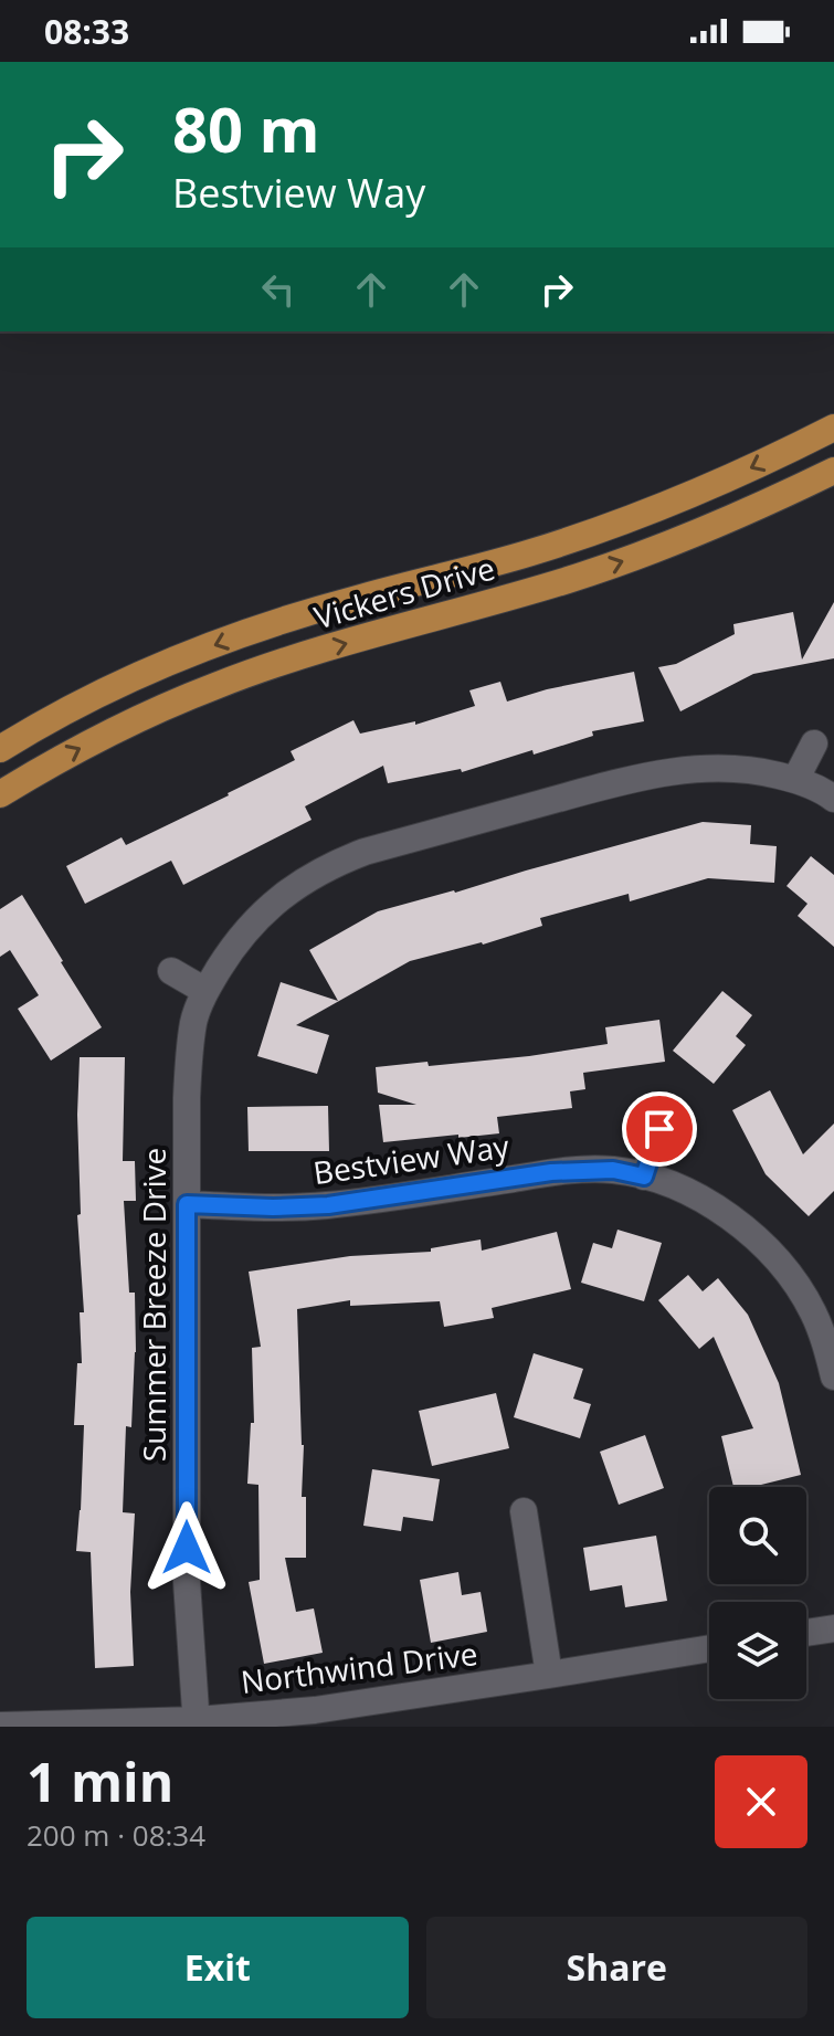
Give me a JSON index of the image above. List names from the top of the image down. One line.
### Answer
{"streets":{"main road":["Vickers Drive"],"street":["Bestview Way","Summer Breeze Drive","Northwind Drive"]},"crossings":[["Bestview Way","Summer Breeze Drive"],["Summer Breeze Drive","Northwind Drive"]],"page":{"status":"08:33","turn":["80 m","Bestview Way"],"heading":["1 min","200 m · 08:34"],"buttons":["Exit","Share"]}}
